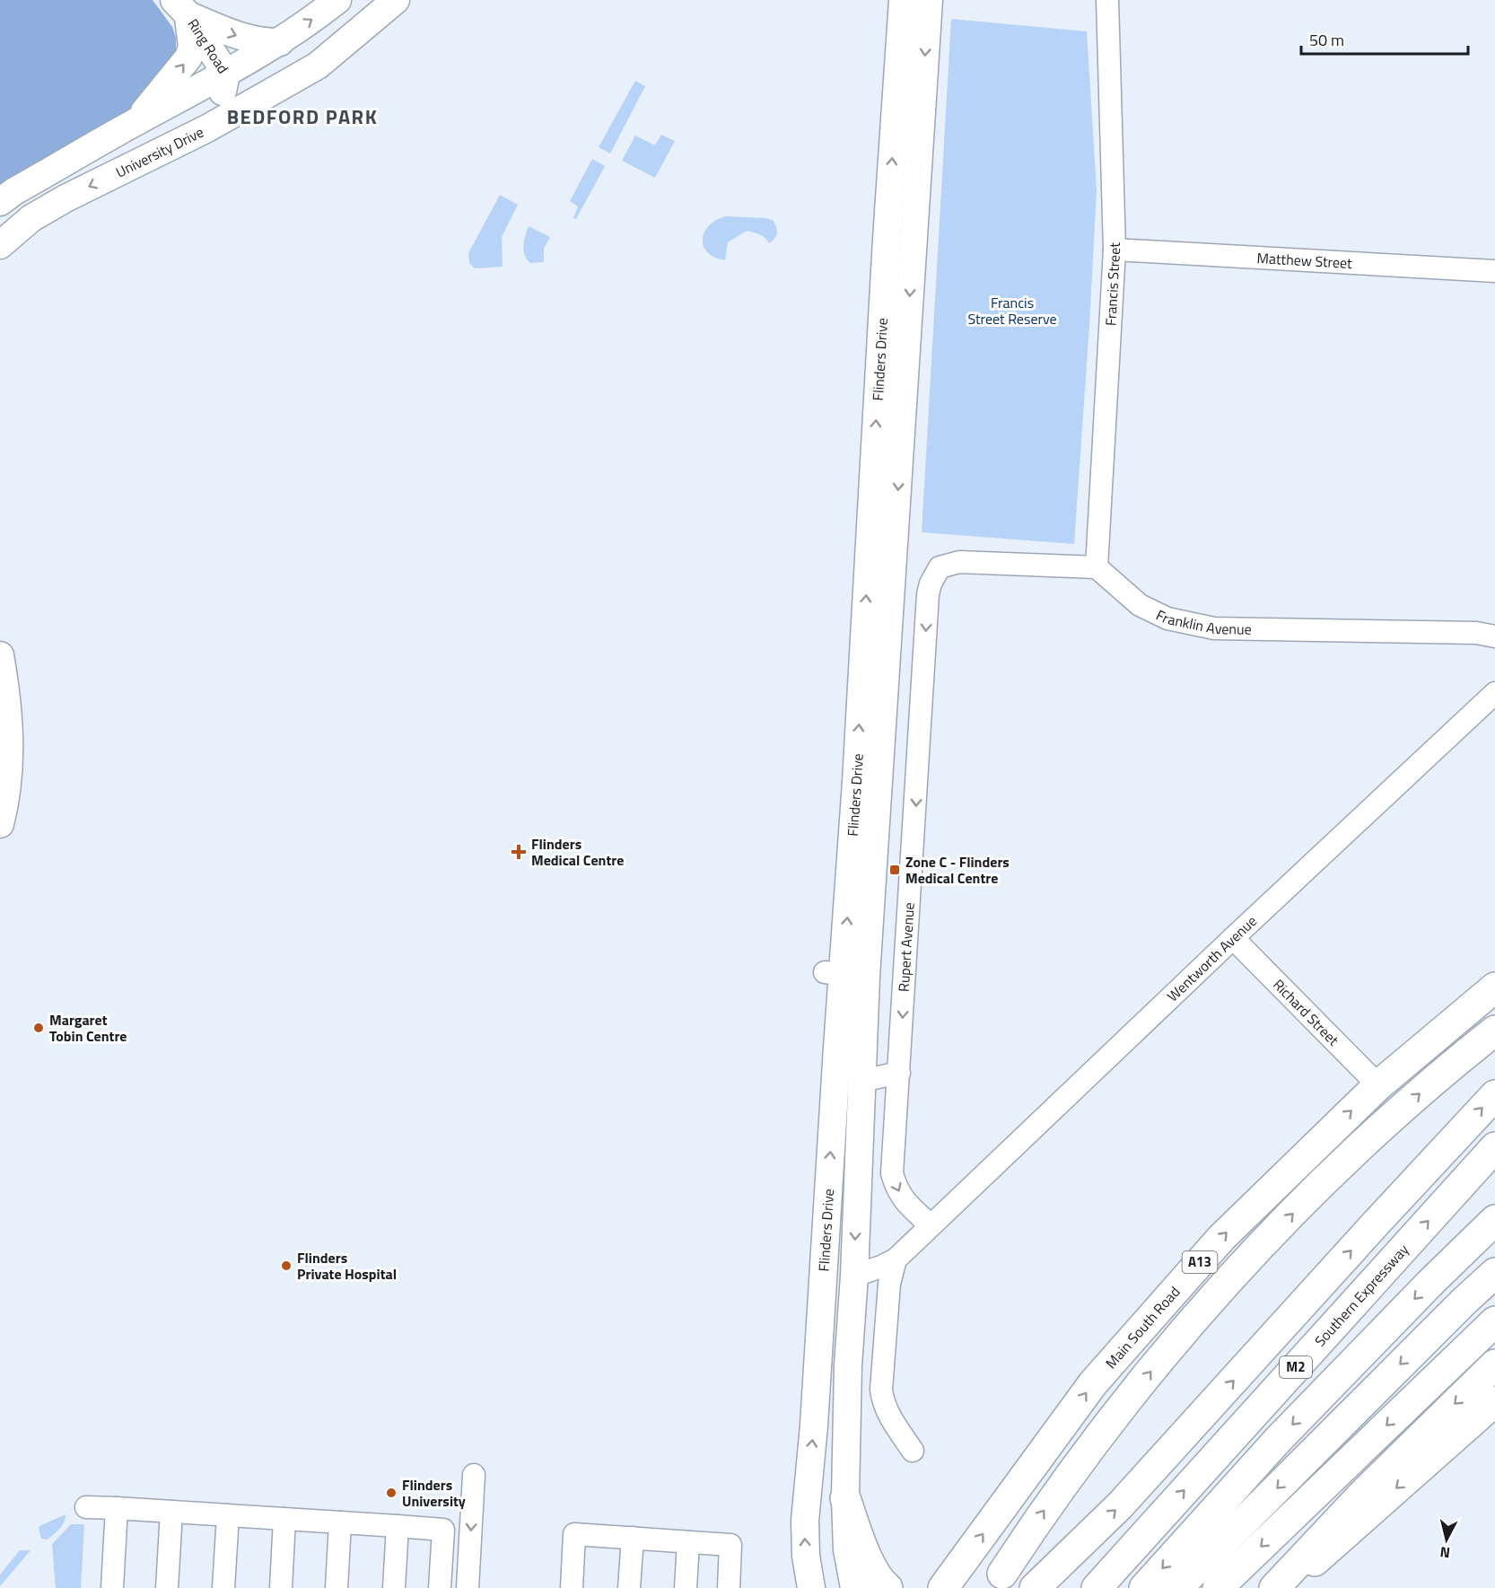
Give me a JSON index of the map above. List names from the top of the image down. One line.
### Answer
{"streets":{"highway":["A13","Southern Expressway","Main South Road","M2"],"street":["Ring Road","University Drive","Matthew Street","Francis Street","Flinders Drive","Franklin Avenue","Rupert Avenue","Wentworth Avenue","Richard Street"]},"crossings":[["Ring Road","University Drive"],["Matthew Street","Francis Street"],["Francis Street","Franklin Avenue"],["Francis Street","Rupert Avenue"],["Franklin Avenue","Rupert Avenue"],["Rupert Avenue","Wentworth Avenue"],["Wentworth Avenue","Richard Street"],["Richard Street","Main South Road"]],"one_way":["Rupert Avenue"],"districts":["BEDFORD PARK"],"parks":["Francis Street Reserve"],"places":{"health":["Flinders Medical Centre"],"transit":["Zone C - Flinders Medical Centre"],"other":["Margaret Tobin Centre","Flinders Private Hospital","Flinders University"]},"scale_bar":"50 m","north":"bottom"}
